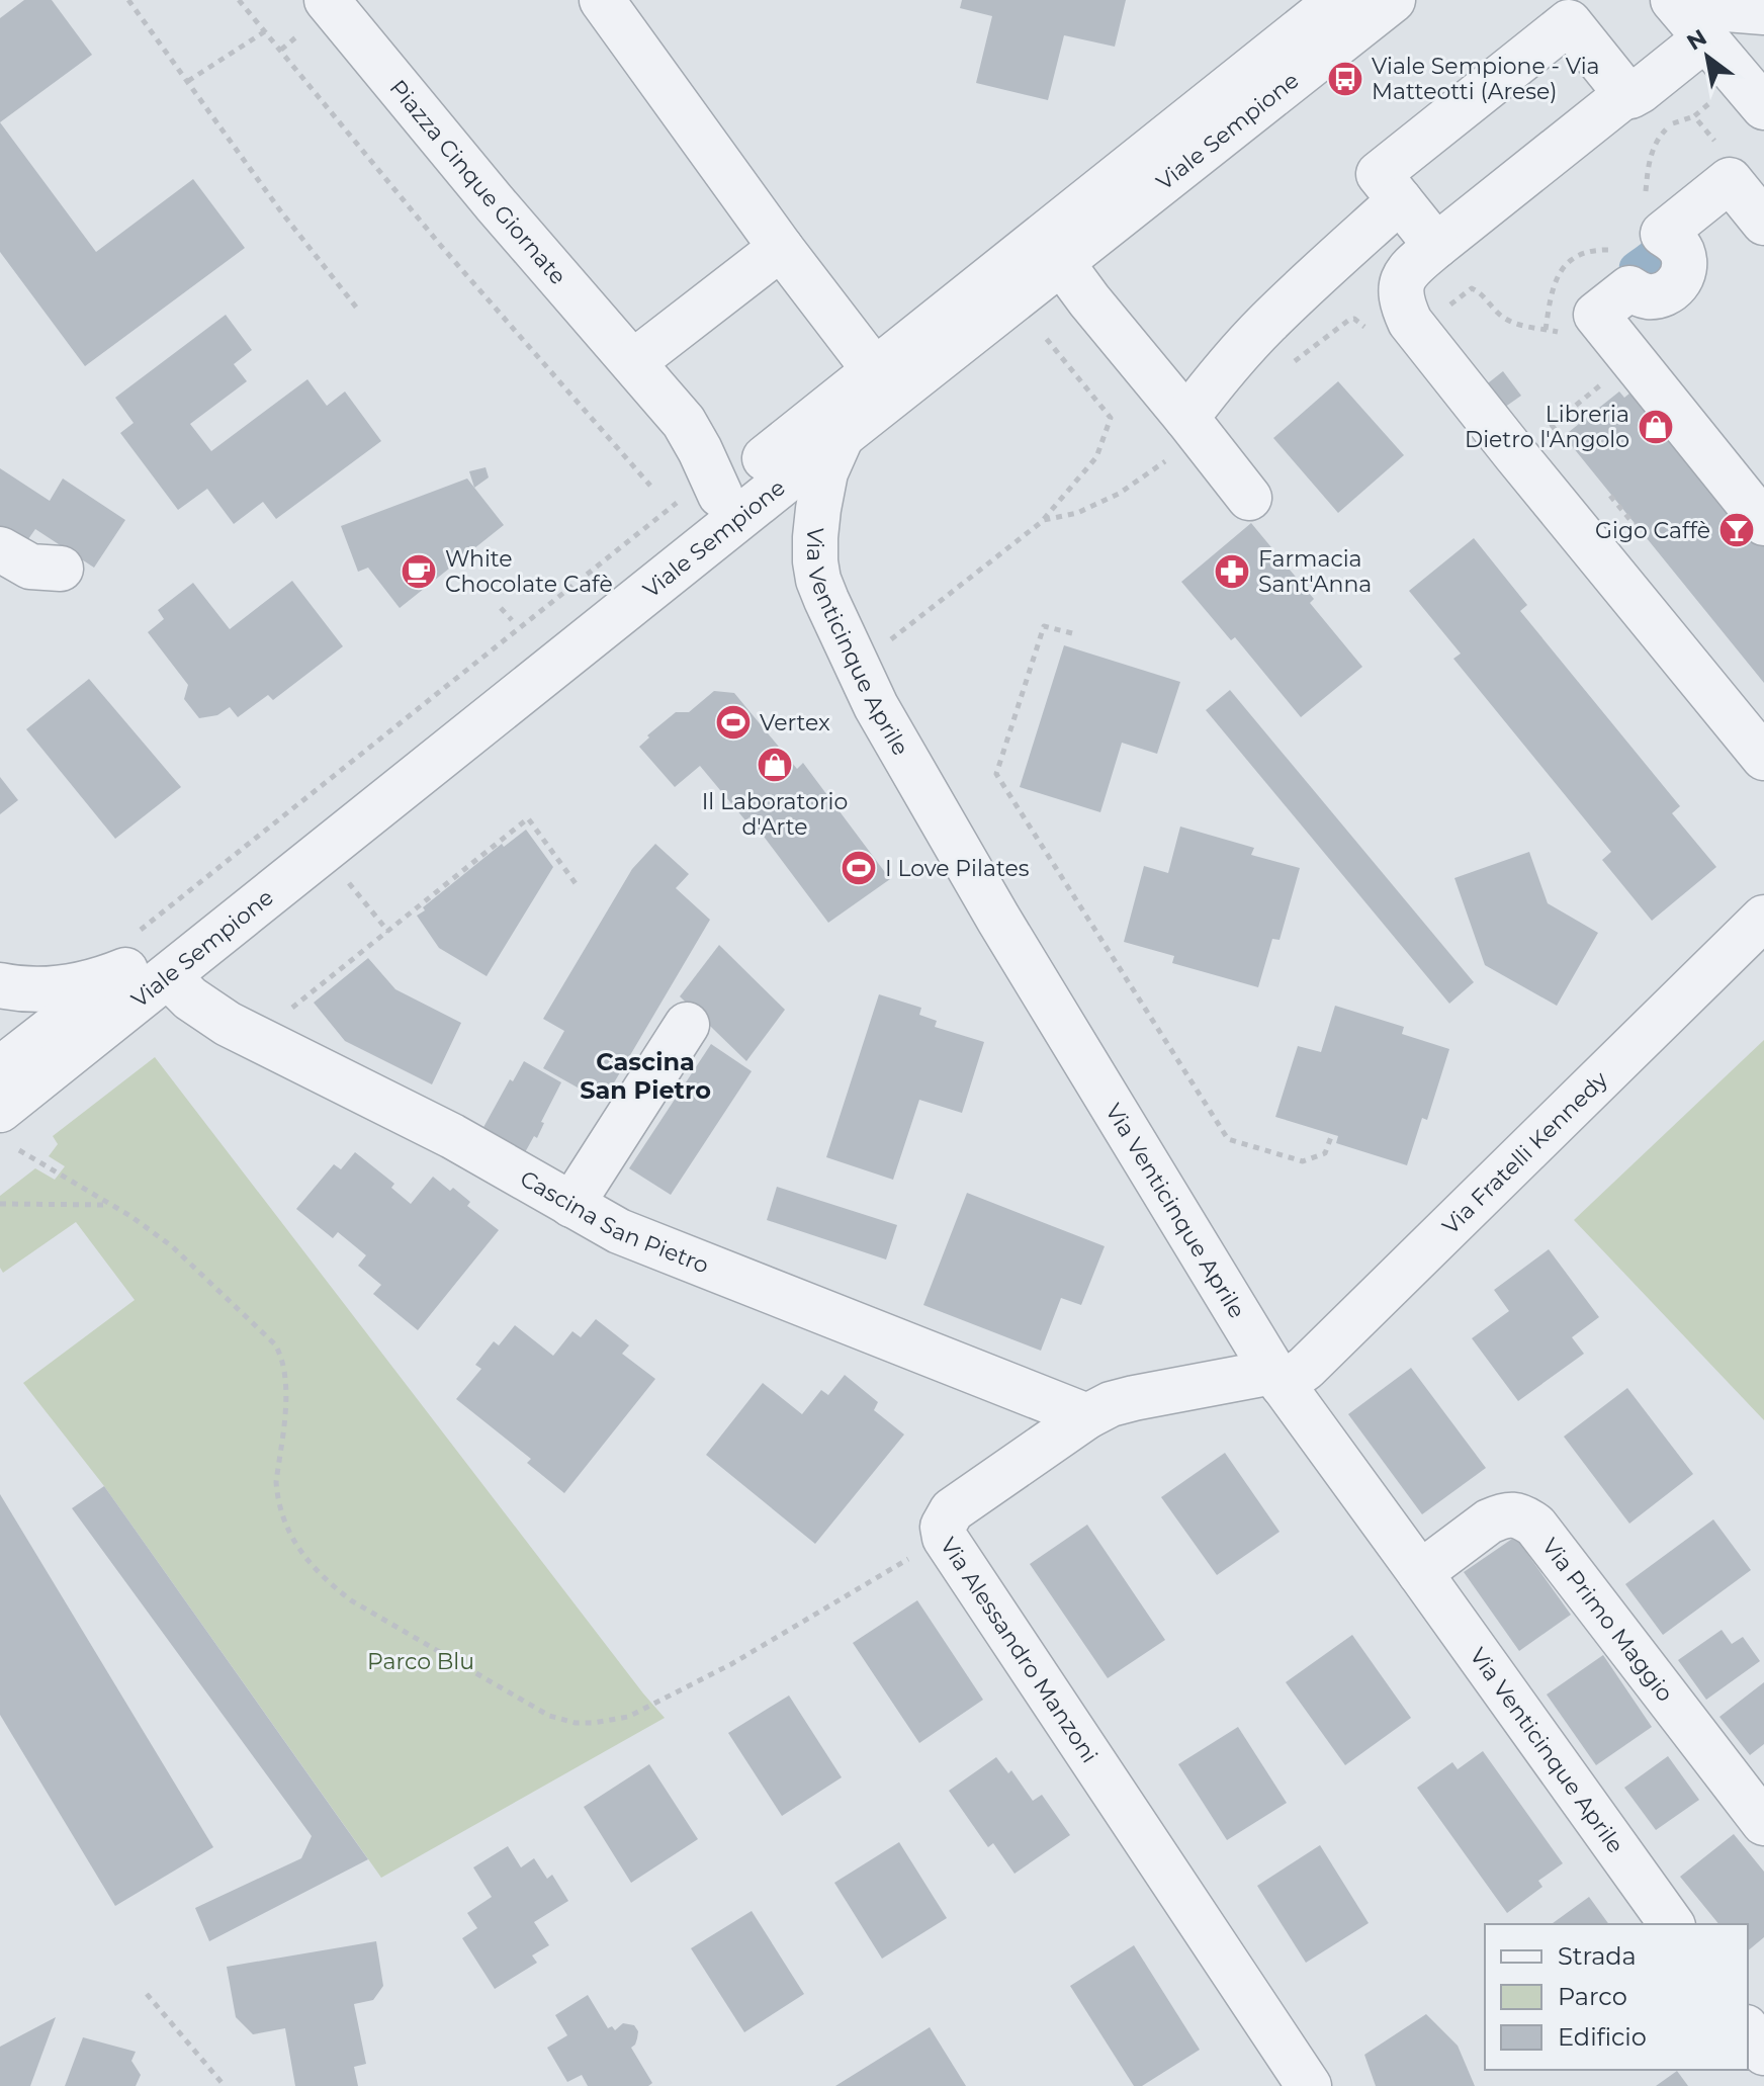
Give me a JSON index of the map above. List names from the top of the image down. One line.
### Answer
{"streets":{"street":["Viale Sempione","Piazza Cinque Giornate","Via Venticinque Aprile","Via Fratelli Kennedy","Cascina San Pietro","Via Primo Maggio","Via Alessandro Manzoni"]},"crossings":[["Viale Sempione","Piazza Cinque Giornate"],["Viale Sempione","Via Venticinque Aprile"],["Viale Sempione","Cascina San Pietro"],["Via Venticinque Aprile","Via Fratelli Kennedy"],["Via Venticinque Aprile","Via Primo Maggio"],["Via Venticinque Aprile","Via Alessandro Manzoni"],["Via Fratelli Kennedy","Via Alessandro Manzoni"],["Cascina San Pietro","Via Alessandro Manzoni"]],"districts":["Cascina San Pietro"],"parks":["Parco Blu"],"places":{"bus stop":["Viale Sempione - Via Matteotti (Arese)"],"shop":["Libreria Dietro l'Angolo","Il Laboratorio d'Arte"],"bar":["Gigo Caffè"],"cafe":["White Chocolate Cafè"],"pharmacy":["Farmacia Sant'Anna"],"sports":["Vertex","I Love Pilates"]},"legend":["Strada","Parco","Edificio"],"north":"top left"}
